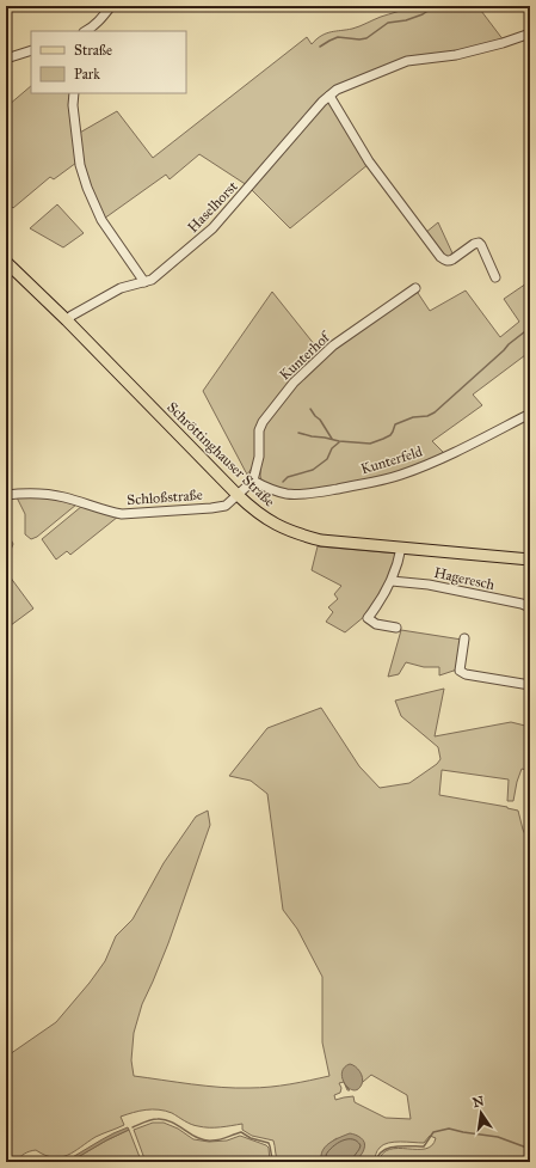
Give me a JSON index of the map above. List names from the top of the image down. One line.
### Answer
{"streets":{"main road":["Schröttinghauser Straße"],"street":["Haselhorst","Kunterhof","Kunterfeld","Schloßstraße","Hageresch"]},"crossings":[["Haselhorst","Schröttinghauser Straße"],["Kunterhof","Kunterfeld"],["Schröttinghauser Straße","Schloßstraße"]],"legend":["Straße","Park"],"north":"top"}
